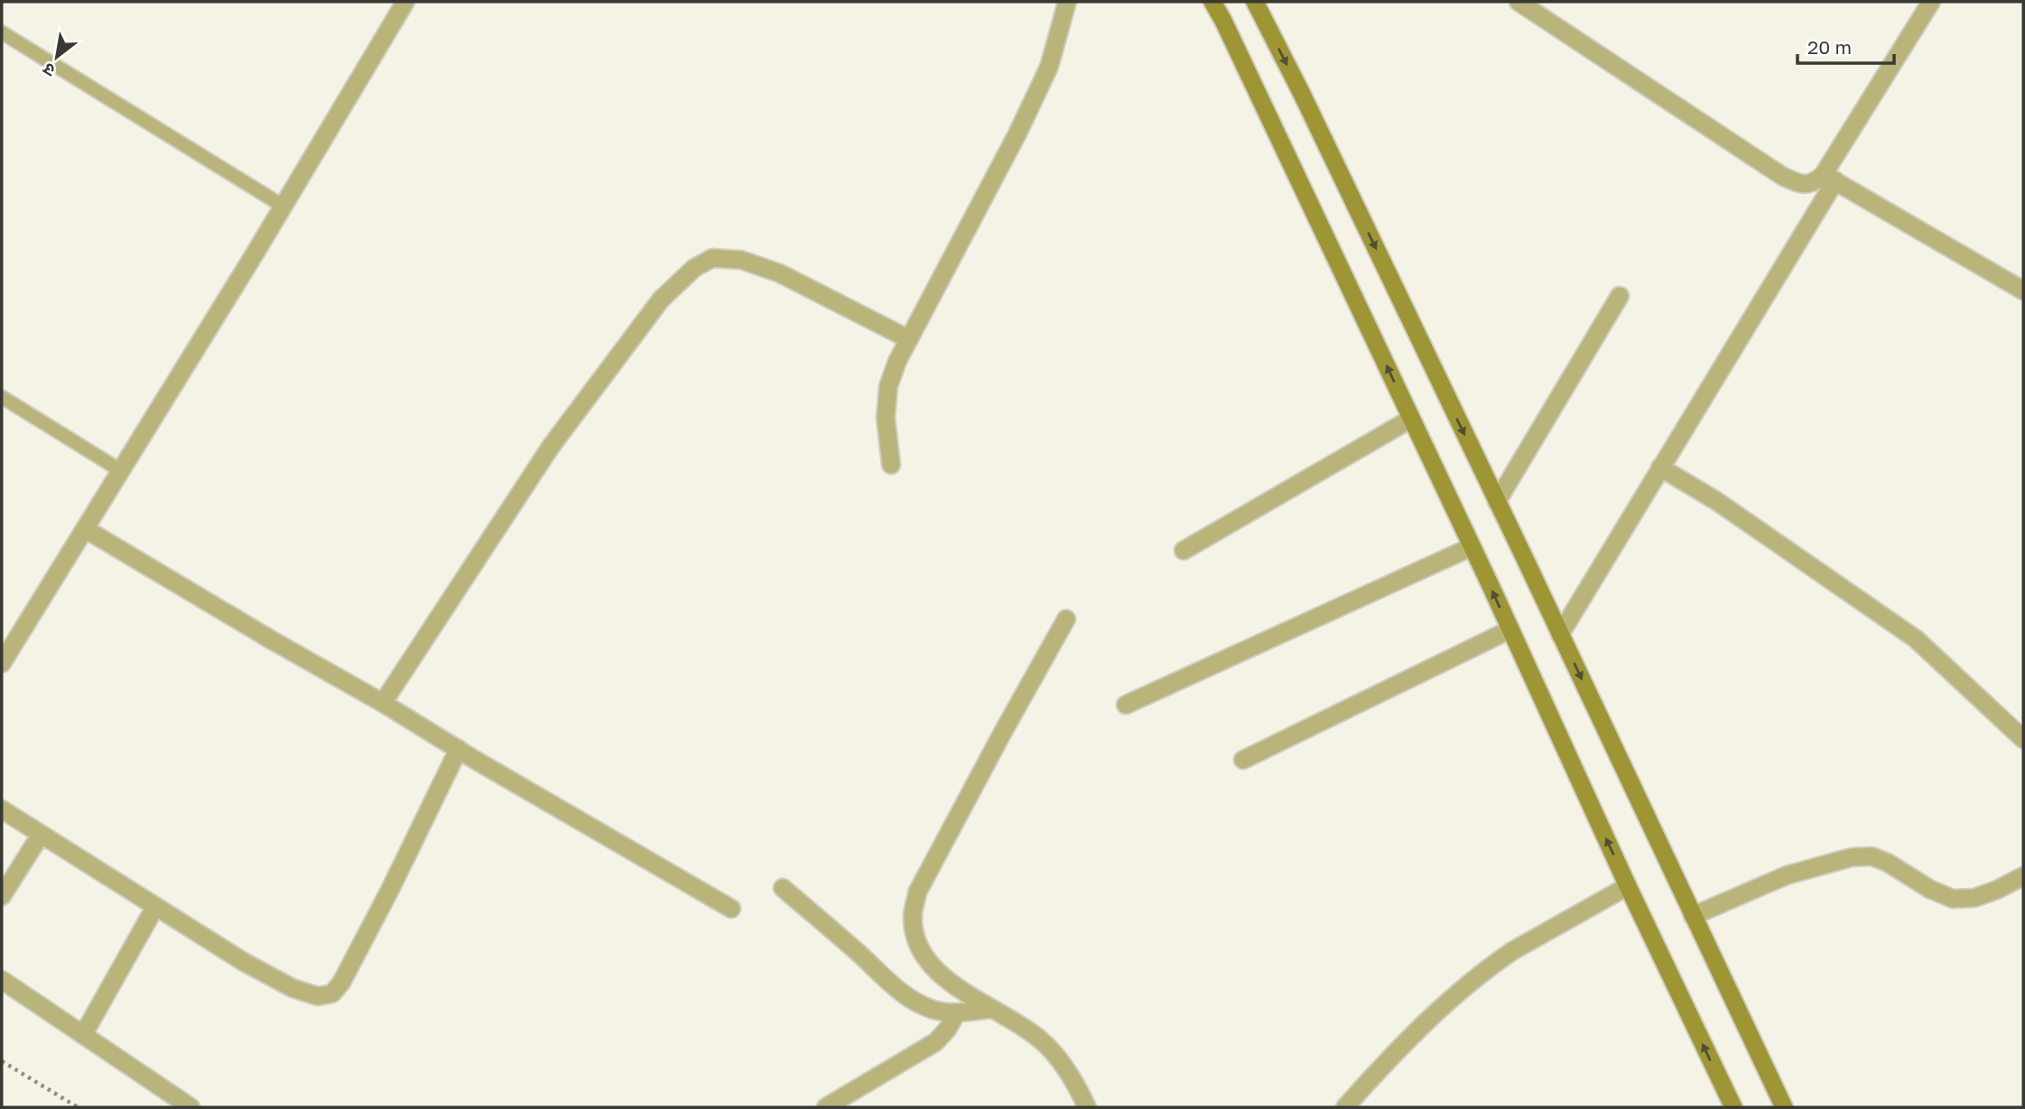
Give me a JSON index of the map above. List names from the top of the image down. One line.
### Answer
{"scale_bar":"20 m","north":"bottom left"}
